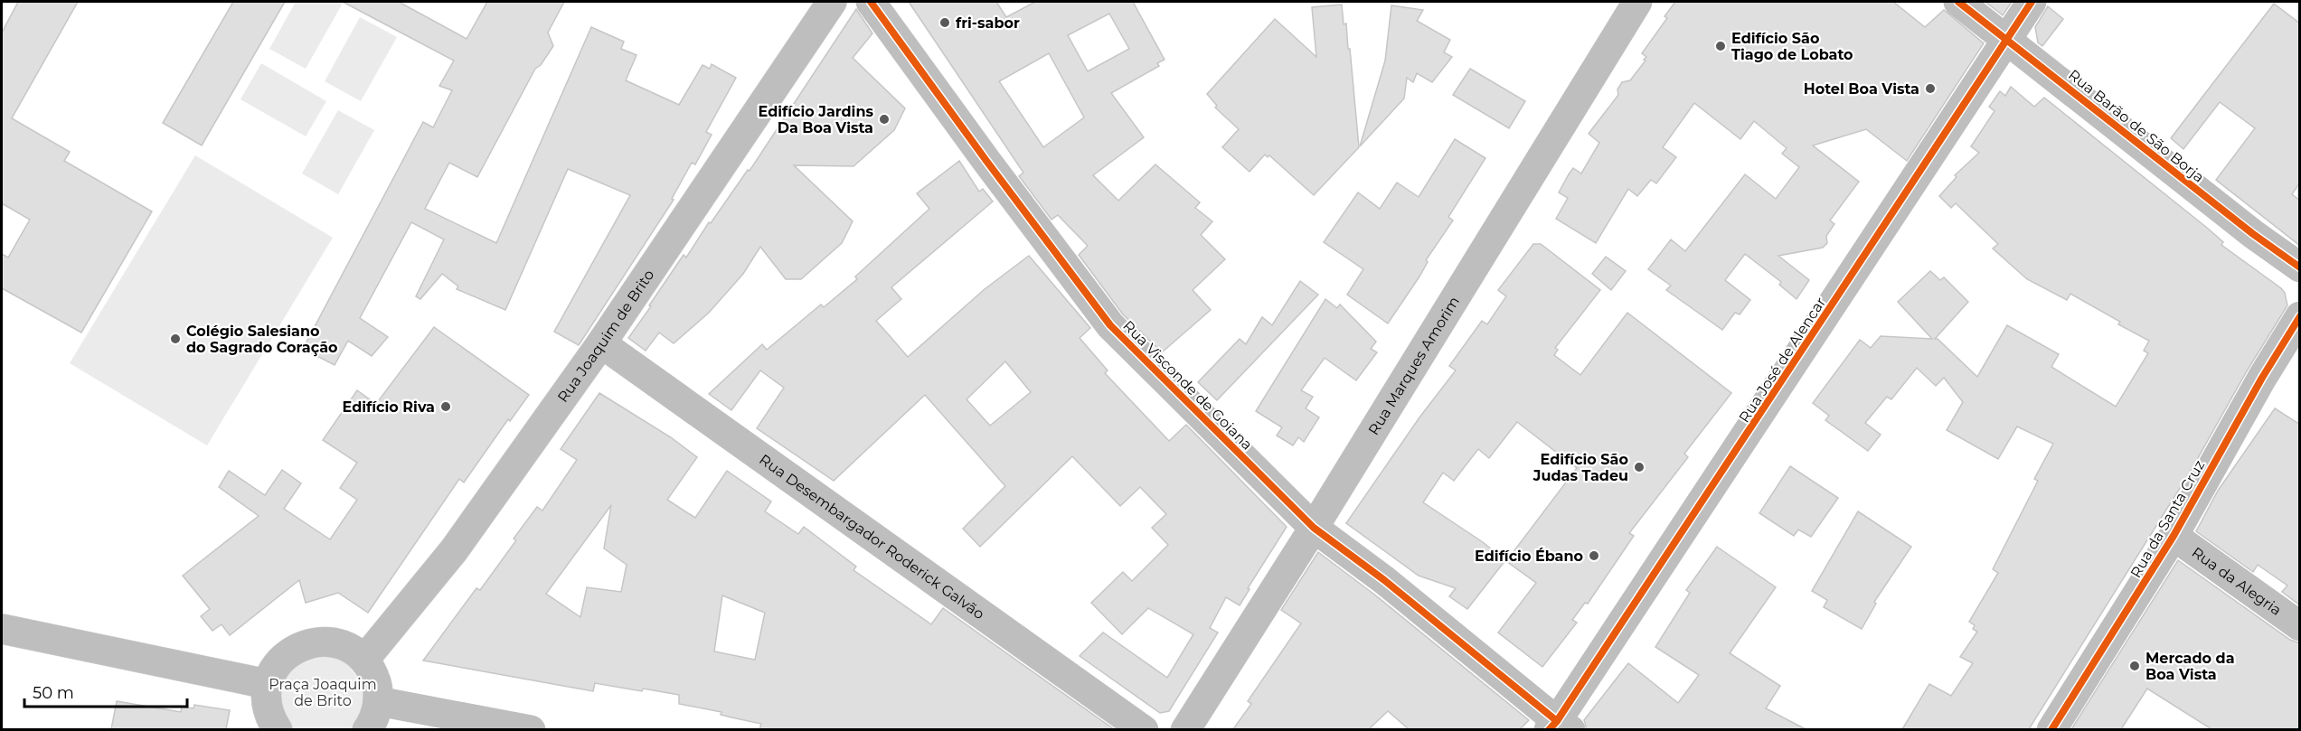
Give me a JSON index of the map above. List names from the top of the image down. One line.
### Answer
{"streets":{"street":["Rua Barão de São Borja","Rua Joaquim de Brito","Rua José de Alencar","Rua Marques Amorim","Rua Visconde de Goiana","Rua da Santa Cruz","Rua Desembargador Roderick Galvão","Rua da Alegria"]},"crossings":[["Rua Barão de São Borja","Rua José de Alencar"],["Rua Joaquim de Brito","Rua Desembargador Roderick Galvão"],["Rua José de Alencar","Rua Visconde de Goiana"],["Rua Marques Amorim","Rua Visconde de Goiana"],["Rua da Santa Cruz","Rua da Alegria"]],"parks":["Praça Joaquim de Brito"],"places":["fri-sabor","Edifício São Tiago de Lobato","Hotel Boa Vista","Edifício Jardins Da Boa Vista","Colégio Salesiano do Sagrado Coração","Edifício Riva","Edifício São Judas Tadeu","Edifício Ébano","Mercado da Boa Vista"],"scale_bar":"50 m"}
